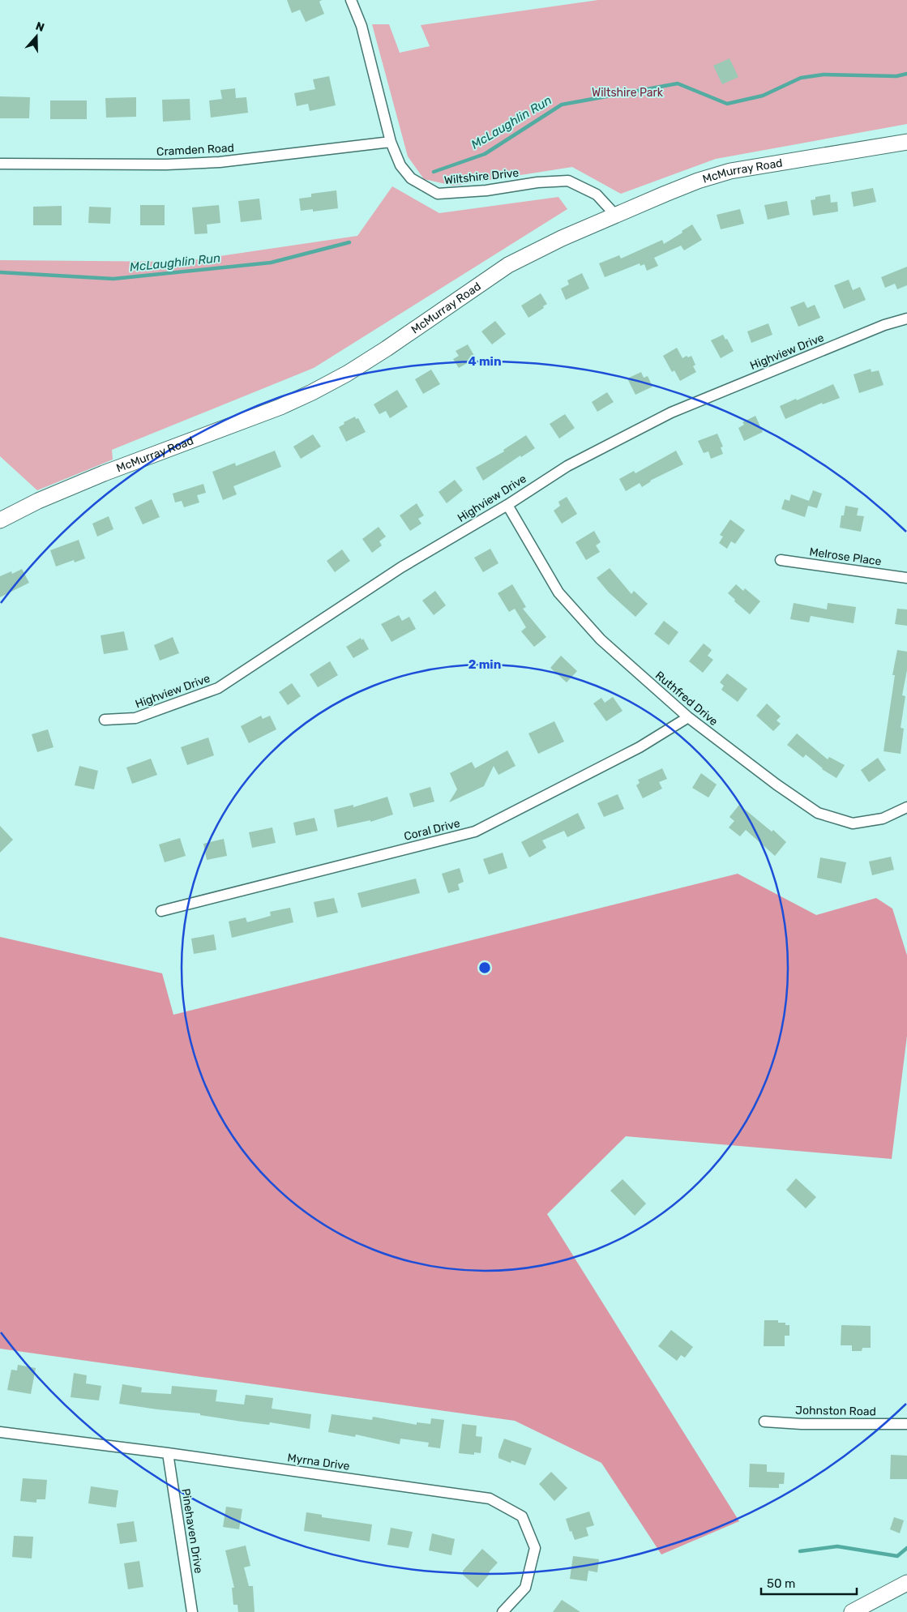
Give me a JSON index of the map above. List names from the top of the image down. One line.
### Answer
{"streets":{"main road":["McMurray Road"],"street":["Cramden Road","Wiltshire Drive","Highview Drive","Melrose Place","Ruthfred Drive","Coral Drive","Johnston Road","Myrna Drive","Pinehaven Drive"]},"crossings":[["Cramden Road","Wiltshire Drive"],["McMurray Road","Wiltshire Drive"],["Highview Drive","Ruthfred Drive"],["Ruthfred Drive","Coral Drive"],["Myrna Drive","Pinehaven Drive"]],"water":["McLaughlin Run"],"parks":["Wiltshire Park"],"scale_bar":"50 m","north":"top","rings":["4 min","2 min"]}
